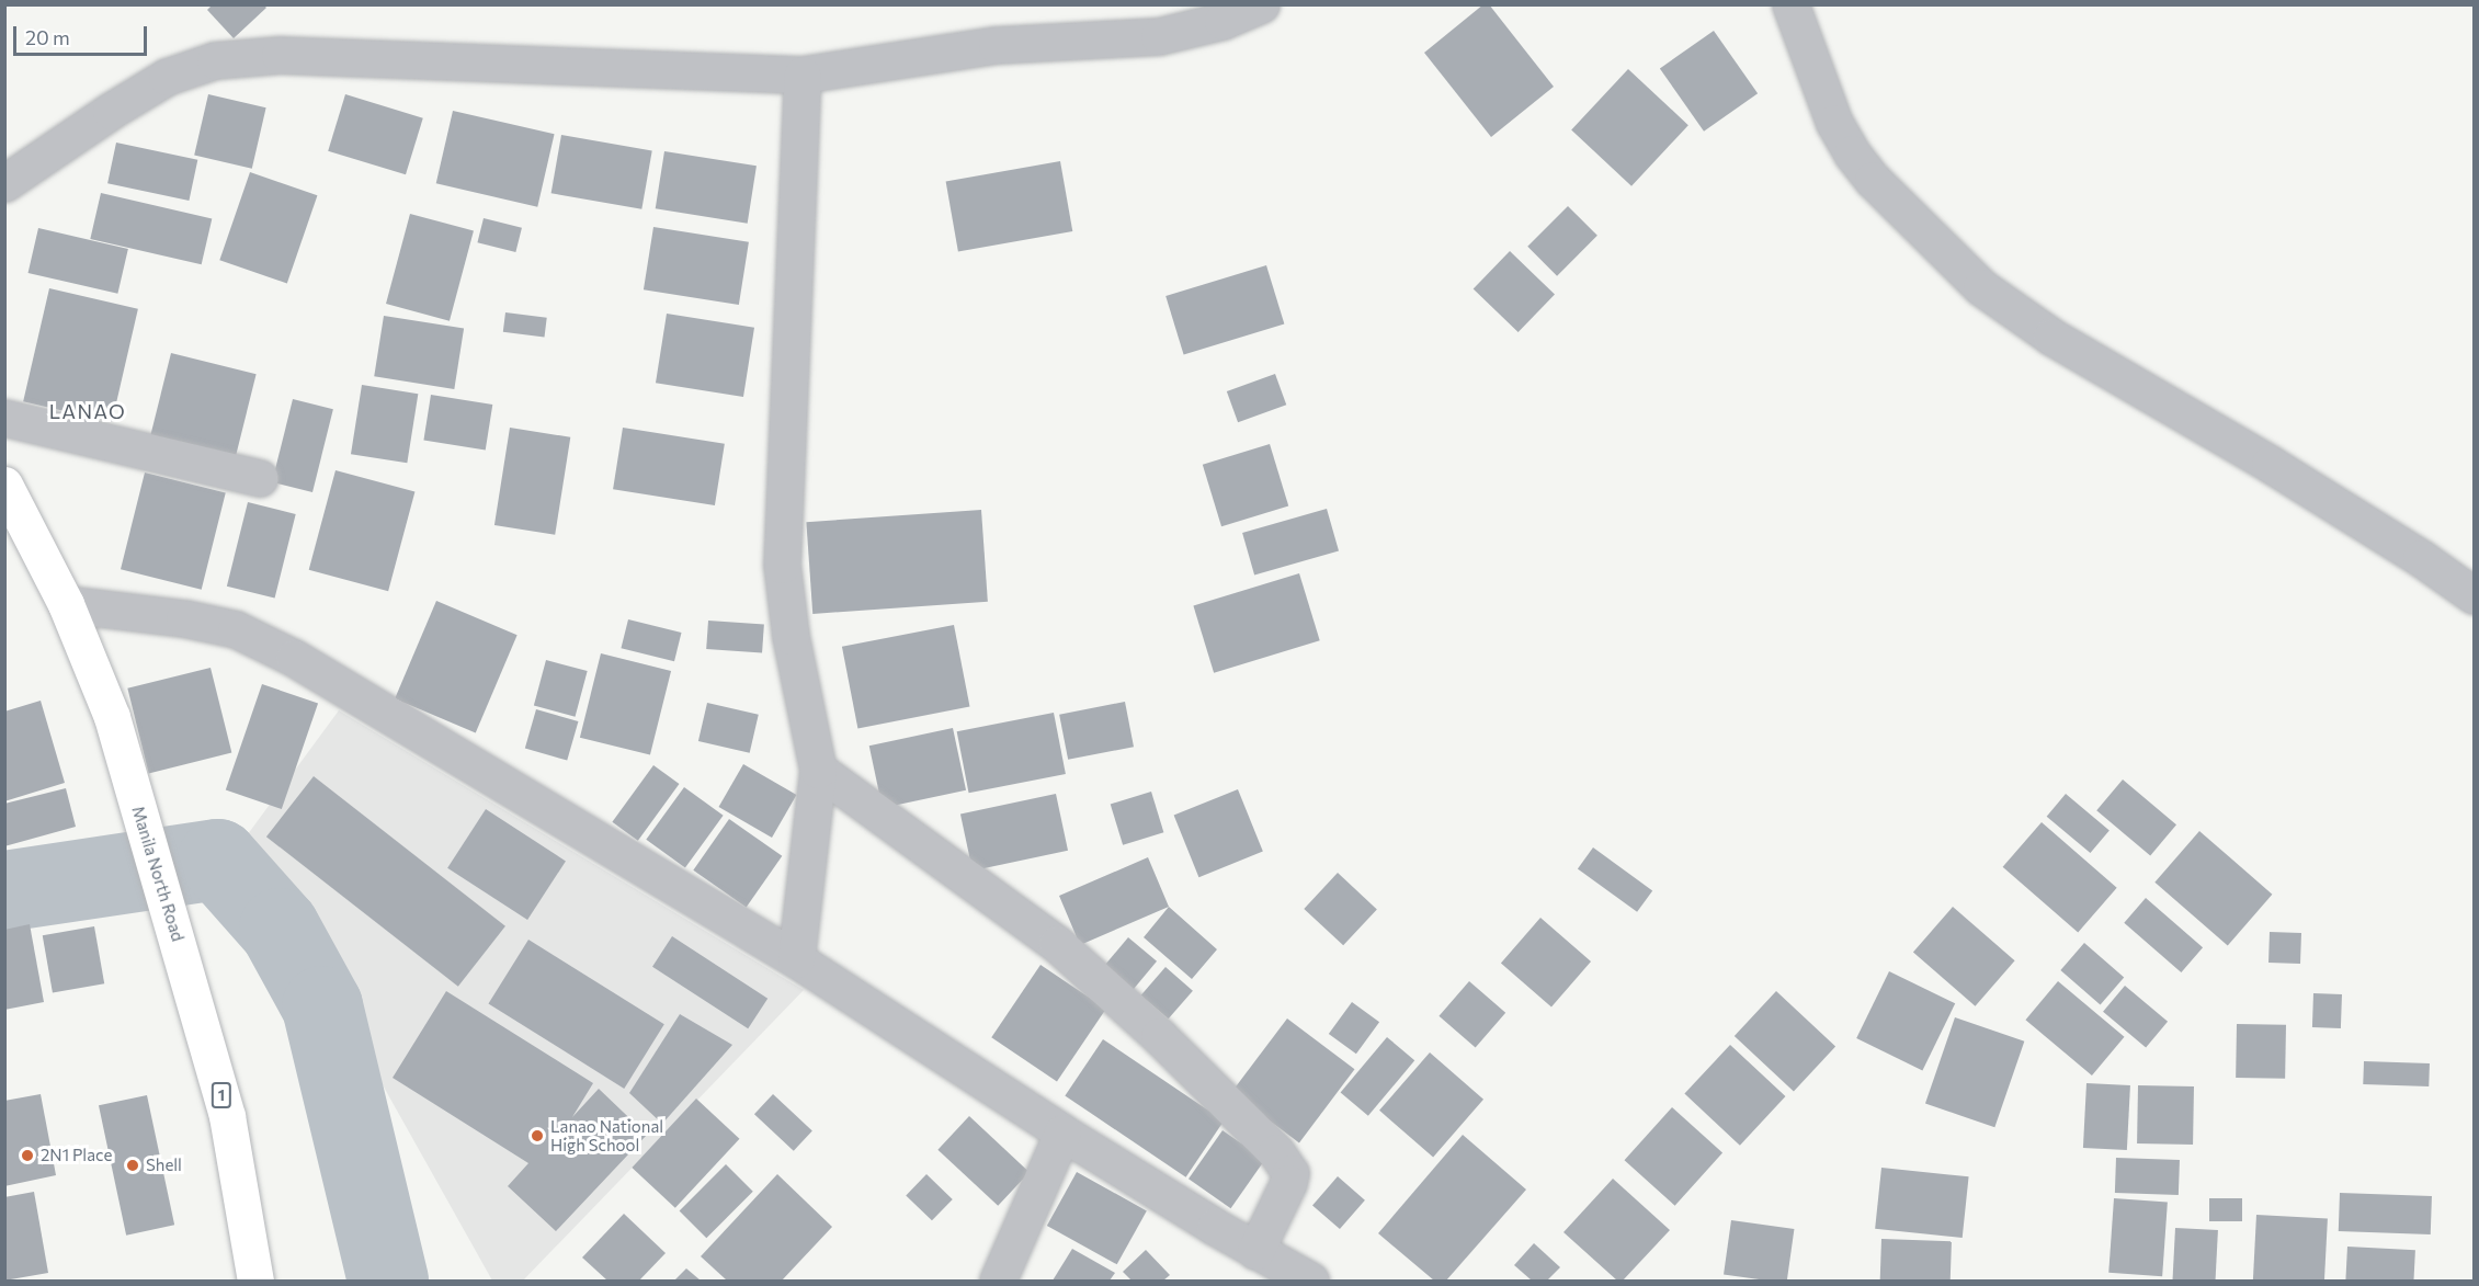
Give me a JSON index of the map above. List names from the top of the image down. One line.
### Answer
{"streets":{"highway":["Manila North Road","1"]},"districts":["LANAO"],"places":["Lanao National High School","2N1 Place","Shell"],"scale_bar":"20 m"}
